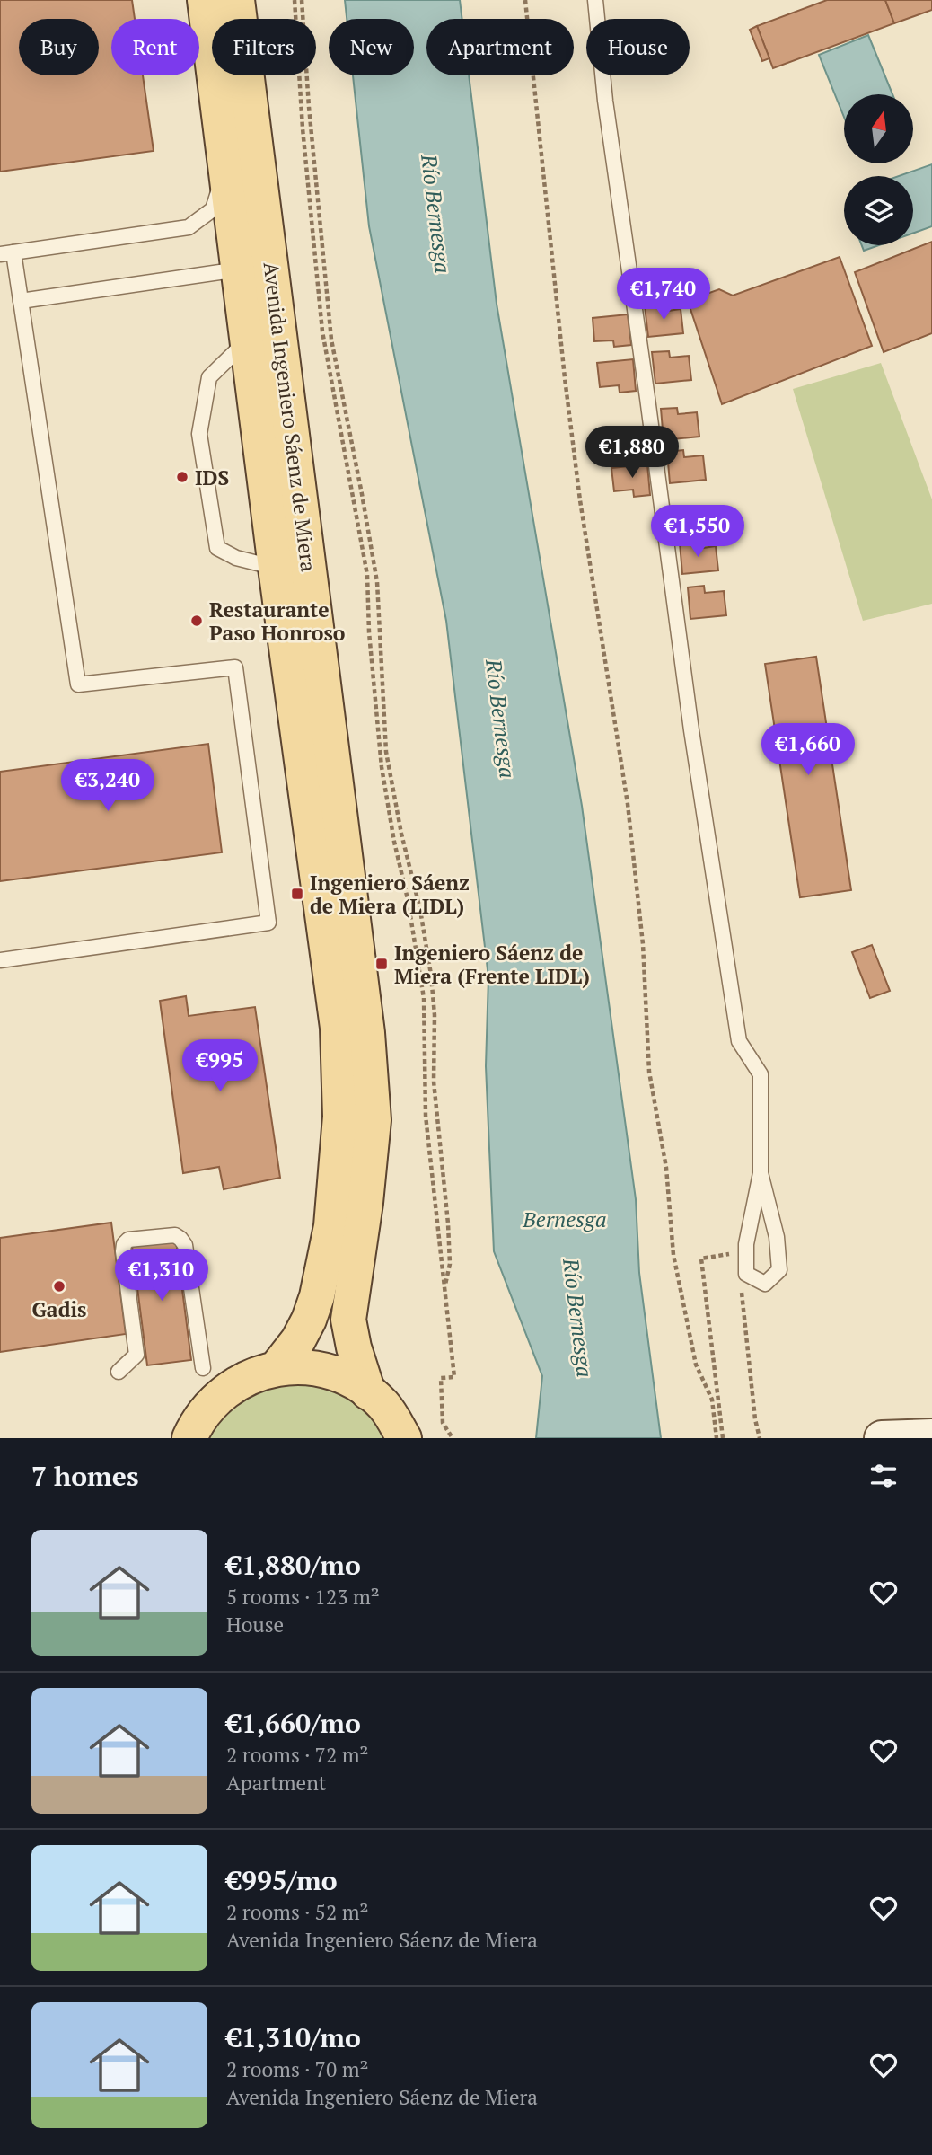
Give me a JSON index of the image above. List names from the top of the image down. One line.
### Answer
{"streets":{"main road":["Avenida Ingeniero Sáenz de Miera"]},"water":["Río Bernesga","Bernesga"],"places":{"other":["IDS","Restaurante Paso Honroso","Gadis"],"transit":["Ingeniero Sáenz de Miera (LIDL)","Ingeniero Sáenz de Miera (Frente LIDL)"]},"north":"top","page":{"chip":["Buy","Rent","Filters","New","Apartment","House"],"price":["€1,740","€1,880","€1,550","€1,660","€3,240","€995","€1,310"],"heading":"7 homes","list":[{"name":"€1,880/mo","note":"5 rooms · 123 m² · House"},{"name":"€1,660/mo","note":"2 rooms · 72 m² · Apartment"},{"name":"€995/mo","note":"2 rooms · 52 m² · Avenida Ingeniero Sáenz de Miera"},{"name":"€1,310/mo","note":"2 rooms · 70 m² · Avenida Ingeniero Sáenz de Miera"}]}}
